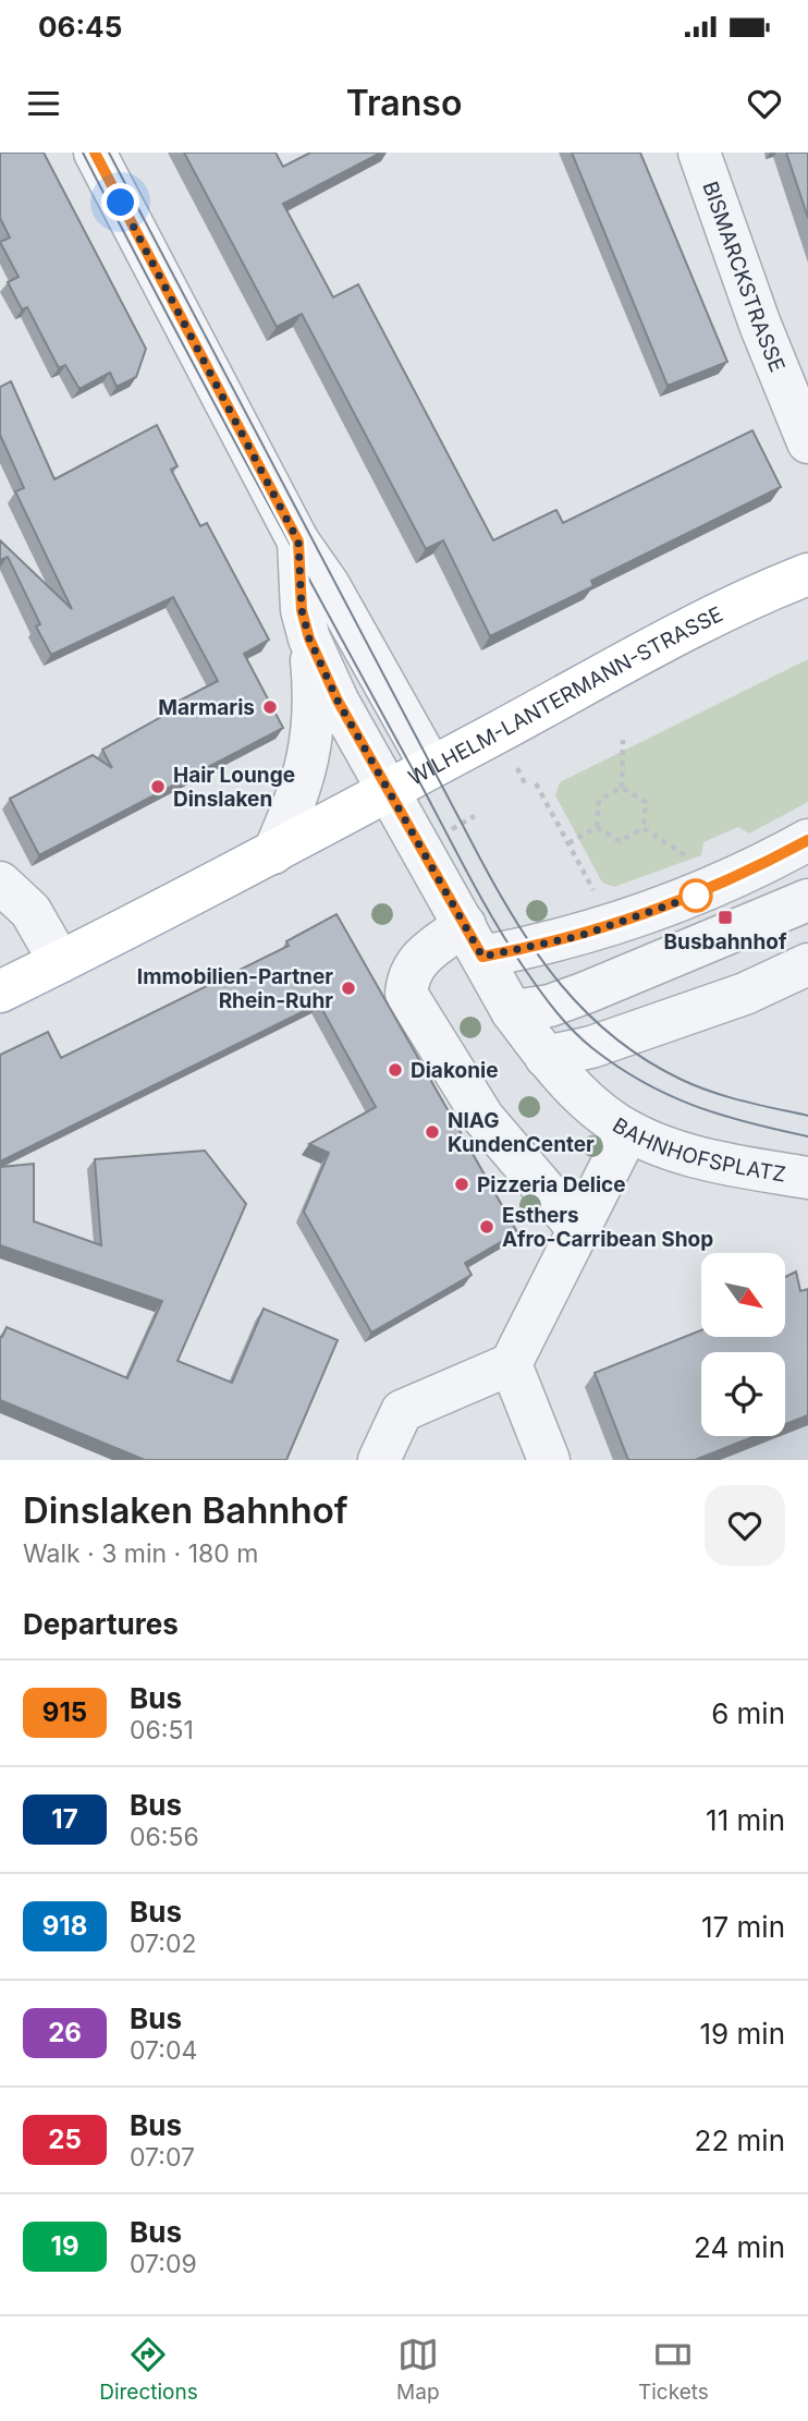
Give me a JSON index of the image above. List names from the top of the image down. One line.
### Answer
{"streets":{"main road":["WILHELM-LANTERMANN-STRASSE"],"street":["BISMARCKSTRASSE","BAHNHOFSPLATZ"]},"crossings":[["WILHELM-LANTERMANN-STRASSE","BAHNHOFSPLATZ"]],"places":{"other":["Marmaris","Hair Lounge Dinslaken","Immobilien-Partner Rhein-Ruhr","Diakonie","NIAG KundenCenter","Pizzeria Delice","Esthers Afro-Carribean Shop"],"transit":["Busbahnhof"]},"lines":["bus line 915"],"north":"bottom right","page":{"status":"06:45","header":"Transo","heading":[["Dinslaken Bahnhof","Walk · 3 min · 180 m"],"Departures"],"list":[{"mark":"915","name":"Bus","note":"06:51","value":"6 min"},{"mark":"17","name":"Bus","note":"06:56","value":"11 min"},{"mark":"918","name":"Bus","note":"07:02","value":"17 min"},{"mark":"26","name":"Bus","note":"07:04","value":"19 min"},{"mark":"25","name":"Bus","note":"07:07","value":"22 min"},{"mark":"19","name":"Bus","note":"07:09","value":"24 min"}],"tabs":["Directions","Map","Tickets"]}}
